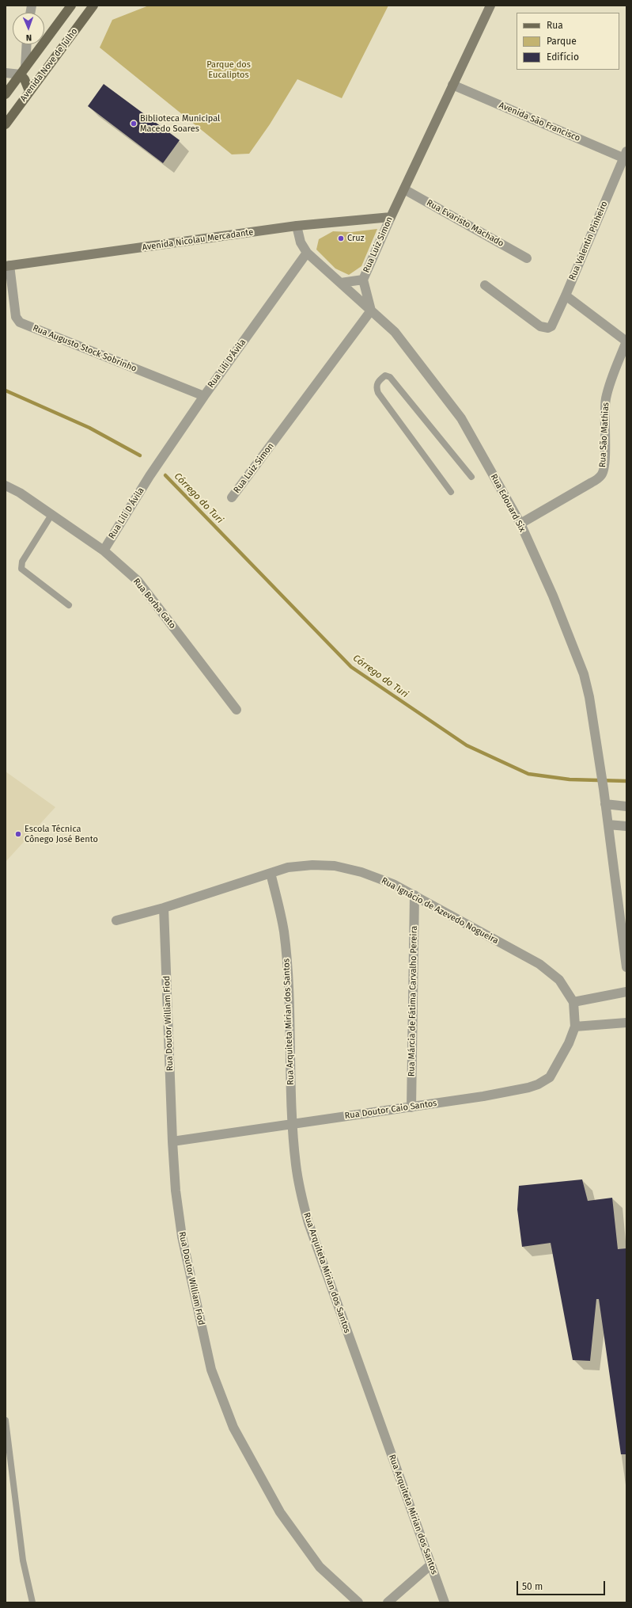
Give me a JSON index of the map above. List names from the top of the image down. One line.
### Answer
{"streets":{"main road":["Avenida Nove de Julho","Avenida Nicolau Mercadante","Rua Luiz Simon"],"street":["Avenida São Francisco","Rua Evaristo Machado","Rua Valentin Pinheiro","Rua Augusto Stock Sobrinho","Rua Lili D'Ávila","Rua São Mathias","Rua Edouard Six","Rua Lili D Ávila","Rua Borba Gato","Rua Ignácio de Azevedo Nogueira","Rua Márcia de Fátima Carvalho Pereira","Rua Arquiteta Mirian dos Santos","Rua Doutor William Fiod","Rua Doutor Caio Santos"]},"crossings":[["Avenida São Francisco","Rua Valentin Pinheiro"],["Avenida São Francisco","Rua Luiz Simon"],["Rua Evaristo Machado","Rua Luiz Simon"],["Avenida Nicolau Mercadante","Rua Luiz Simon"],["Avenida Nicolau Mercadante","Rua Augusto Stock Sobrinho"],["Rua Luiz Simon","Rua Edouard Six"],["Rua Augusto Stock Sobrinho","Rua Lili D'Ávila"],["Rua Lili D'Ávila","Rua Edouard Six"],["Rua Lili D'Ávila","Rua Lili D Ávila"],["Rua São Mathias","Rua Edouard Six"],["Rua Lili D Ávila","Rua Borba Gato"],["Rua Ignácio de Azevedo Nogueira","Rua Márcia de Fátima Carvalho Pereira"],["Rua Ignácio de Azevedo Nogueira","Rua Arquiteta Mirian dos Santos"],["Rua Ignácio de Azevedo Nogueira","Rua Doutor William Fiod"],["Rua Ignácio de Azevedo Nogueira","Rua Doutor Caio Santos"],["Rua Márcia de Fátima Carvalho Pereira","Rua Doutor Caio Santos"],["Rua Arquiteta Mirian dos Santos","Rua Doutor Caio Santos"],["Rua Doutor William Fiod","Rua Doutor Caio Santos"]],"water":["Córrego do Turi"],"parks":["Parque dos Eucaliptos"],"places":["Biblioteca Municipal Macedo Soares","Cruz","Escola Técnica Cônego José Bento"],"legend":["Rua","Parque","Edifício"],"scale_bar":"50 m","north":"bottom"}
